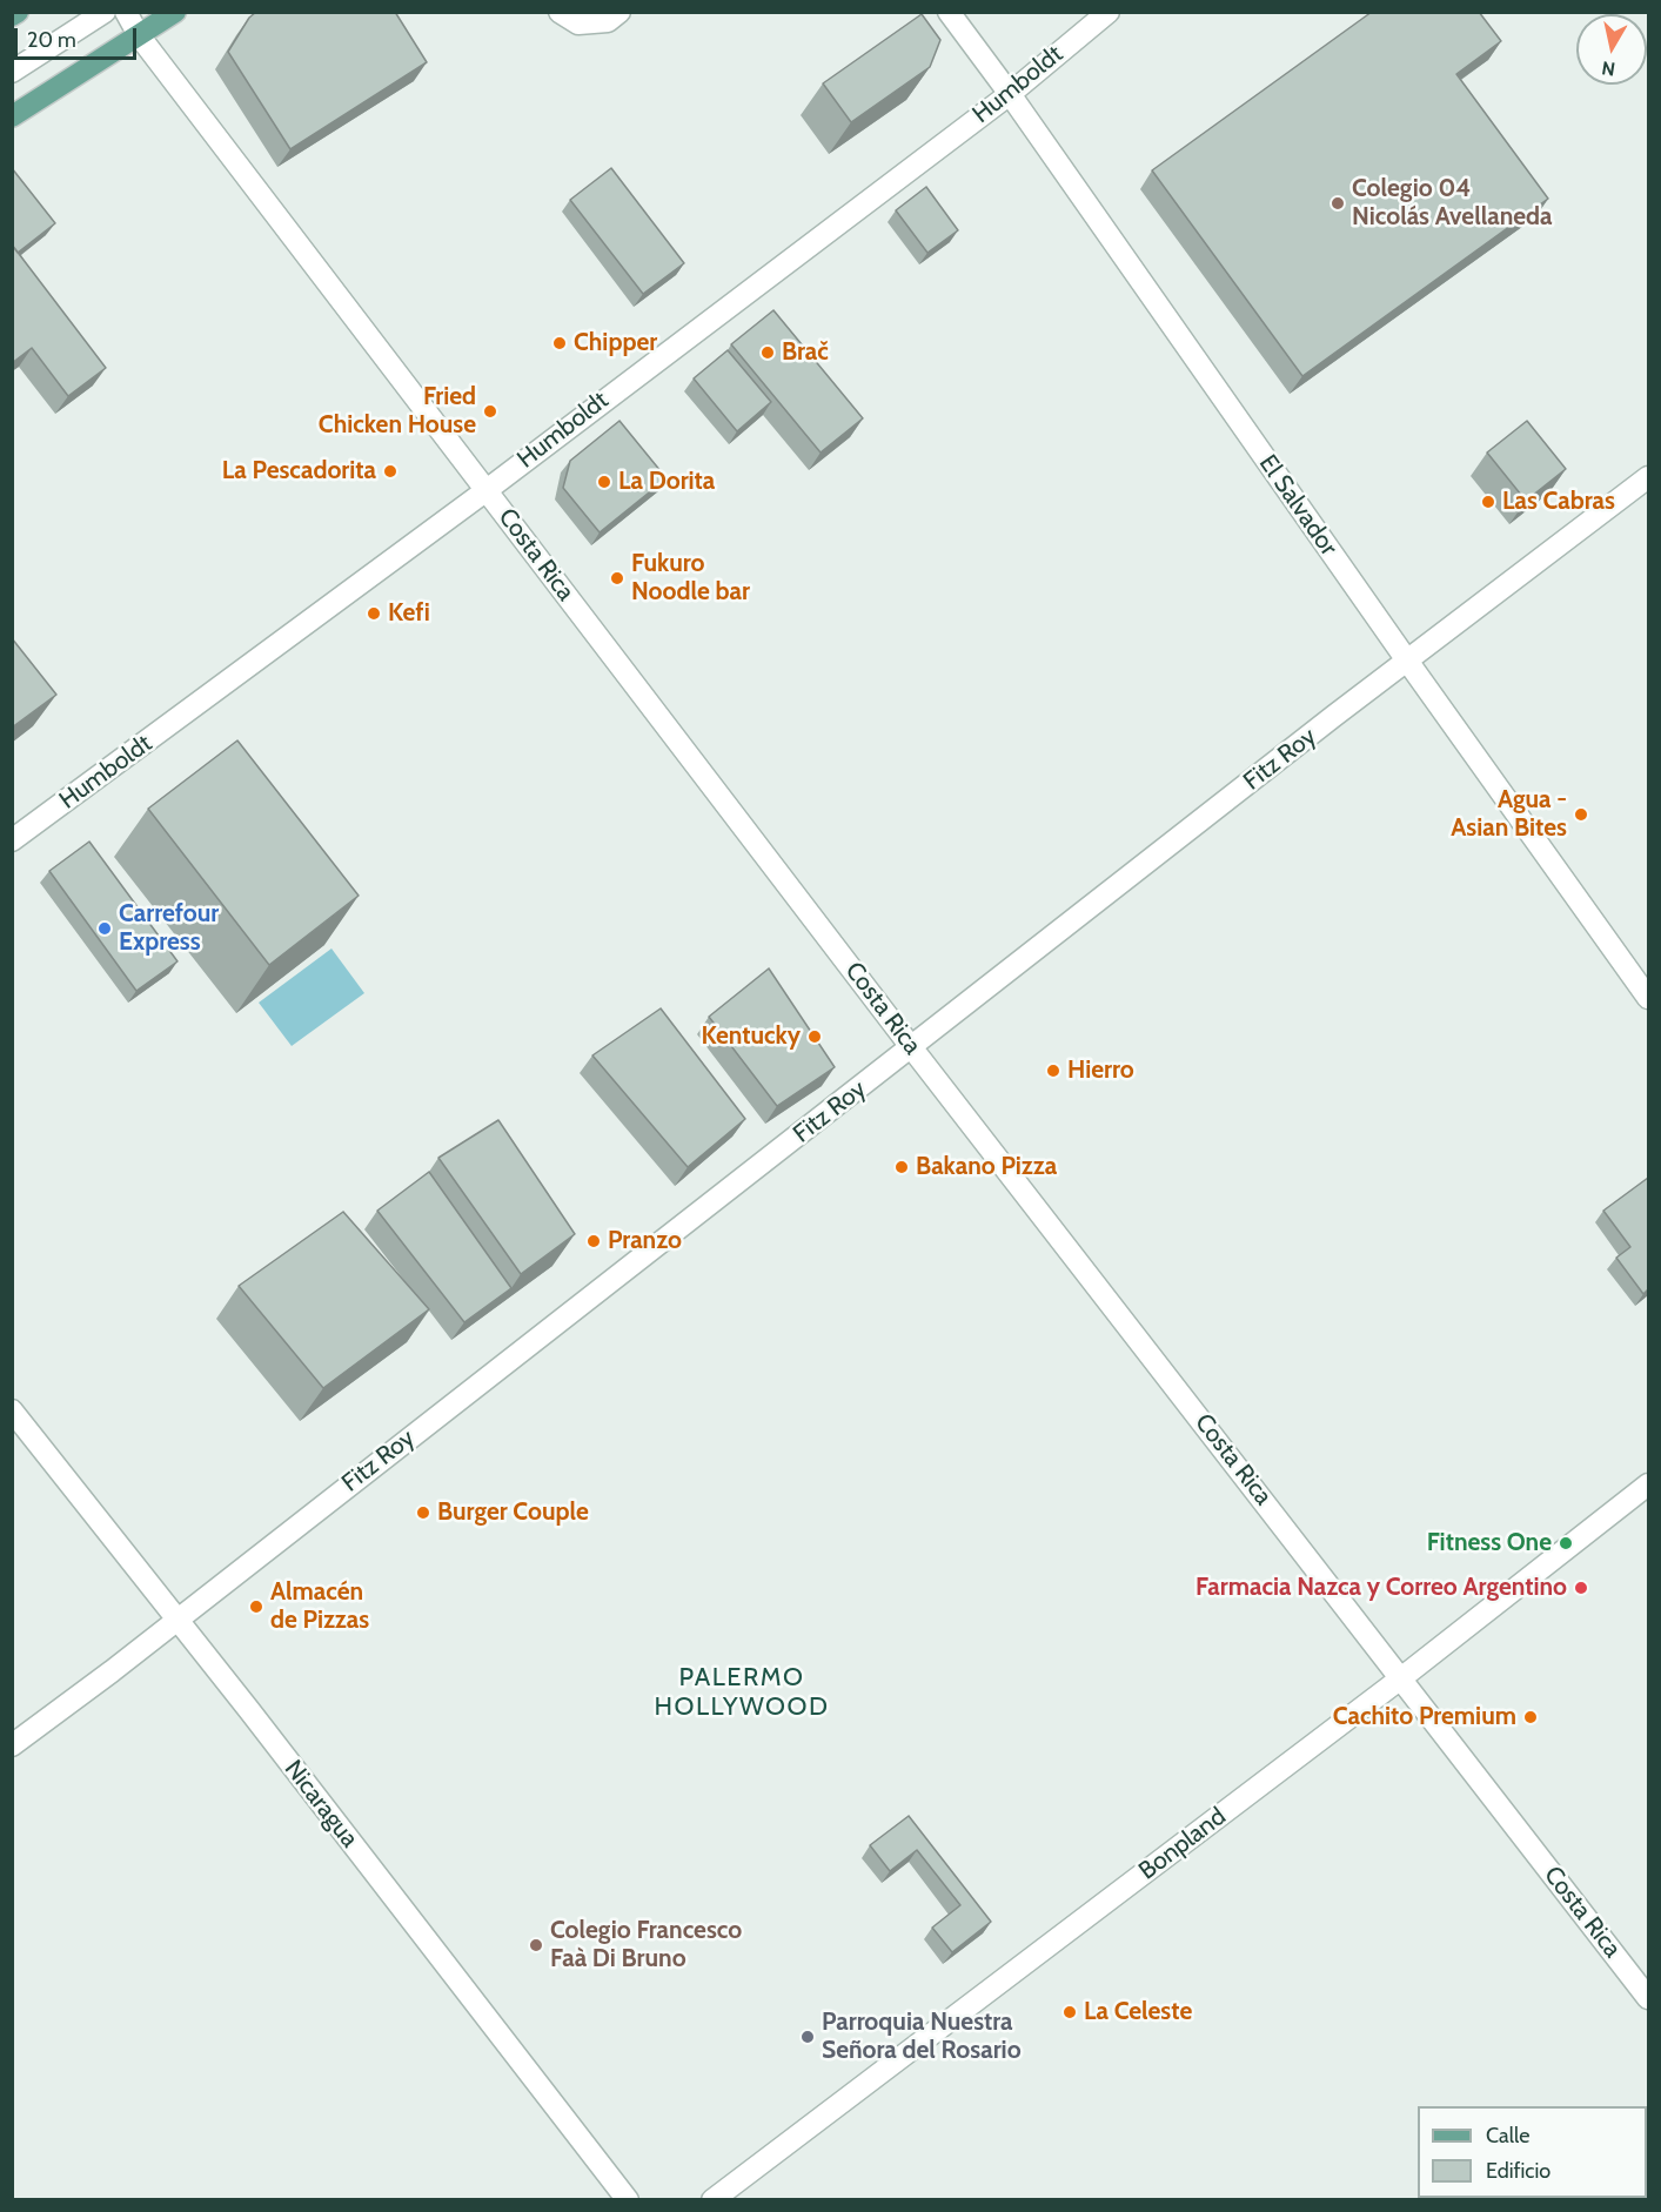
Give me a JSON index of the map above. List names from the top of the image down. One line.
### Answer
{"streets":{"street":["Humboldt","El Salvador","Costa Rica","Fitz Roy","Nicaragua","Bonpland"]},"crossings":[["Humboldt","El Salvador"],["Humboldt","Costa Rica"],["El Salvador","Fitz Roy"],["Costa Rica","Fitz Roy"],["Costa Rica","Bonpland"],["Fitz Roy","Nicaragua"]],"districts":["PALERMO HOLLYWOOD"],"places":["Colegio 04 Nicolás Avellaneda","Chipper","Brač","Fried Chicken House","La Pescadorita","La Dorita","Las Cabras","Fukuro Noodle bar","Kefi","Agua - Asian Bites","Carrefour Express","Kentucky","Hierro","Bakano Pizza","Pranzo","Burger Couple","Fitness One","Farmacia Nazca y Correo Argentino","Almacén de Pizzas","Cachito Premium","Colegio Francesco Faà Di Bruno","La Celeste","Parroquia Nuestra Señora del Rosario"],"legend":["Calle","Edificio"],"scale_bar":"20 m","north":"bottom"}
